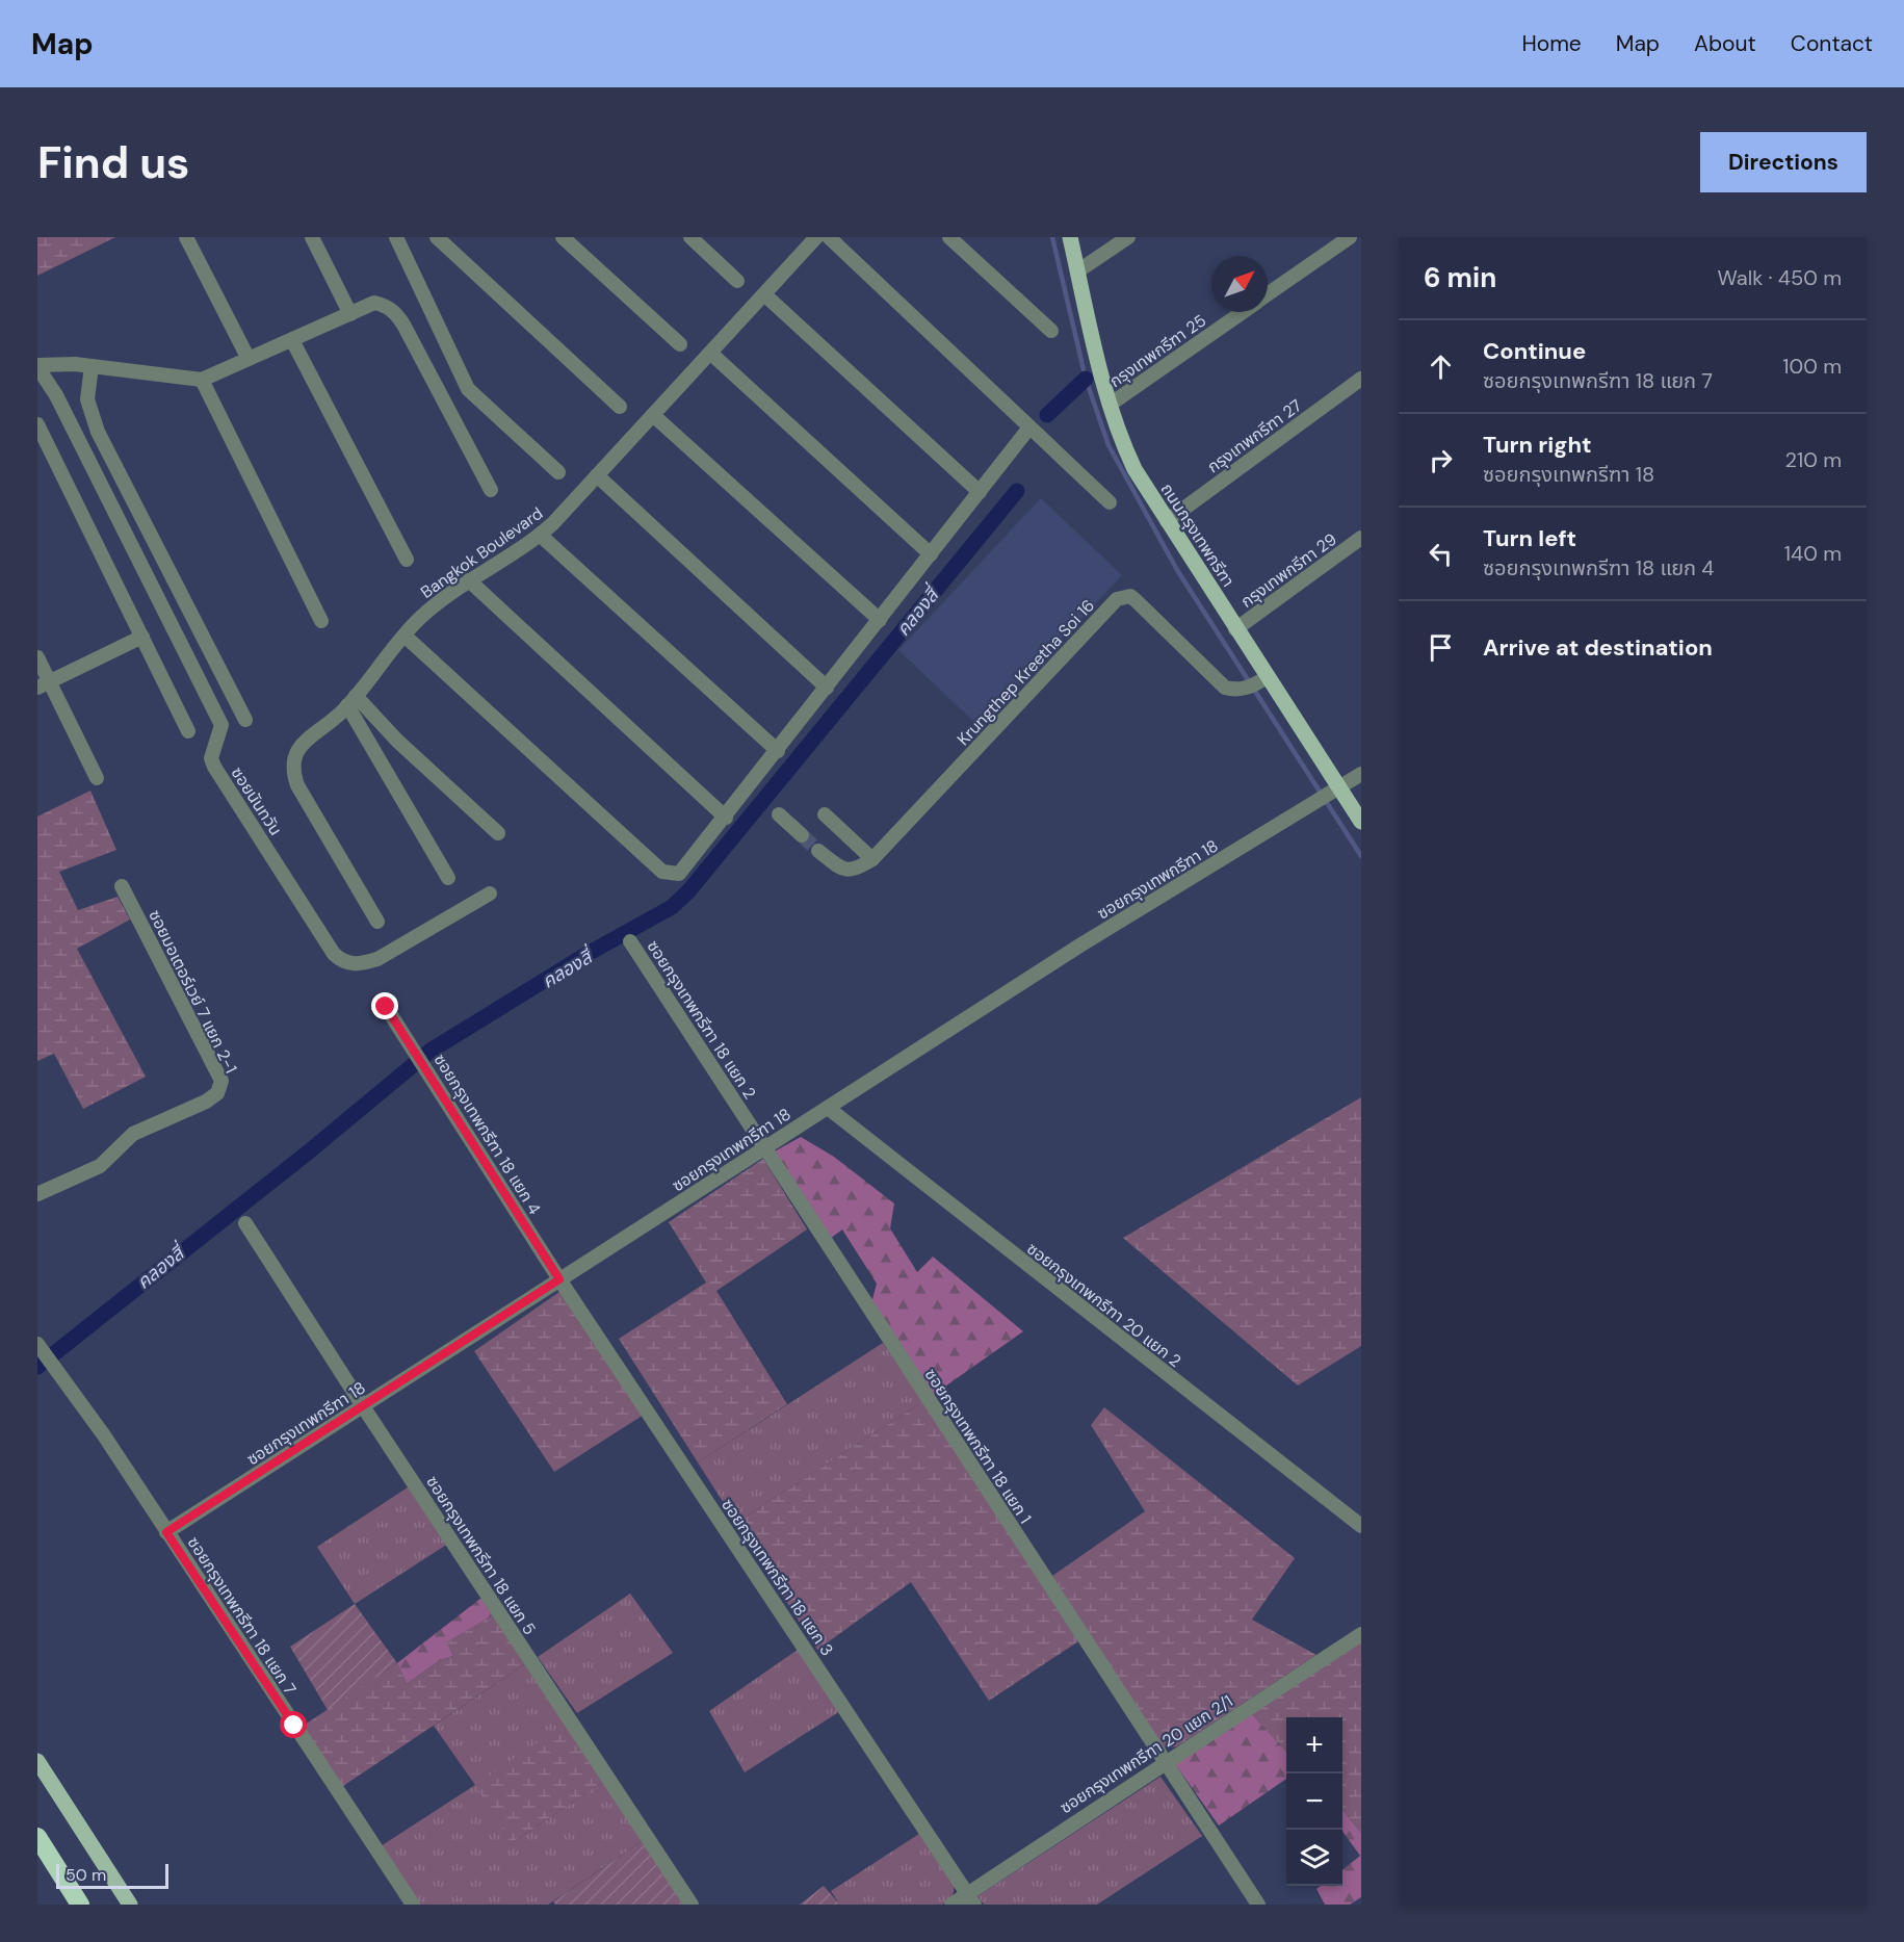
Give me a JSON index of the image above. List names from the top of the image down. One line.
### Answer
{"streets":{"main road":["ถนนกรุงเทพกรีฑา"],"street":["กรุงเทพกรีฑา 25","กรุงเทพกรีฑา 27","Bangkok Boulevard","กรุงเทพกรีฑา 29","Krungthep Kreetha Soi 16","ซอยนันทวัน","ซอยกรุงเทพกรีฑา 18","ซอยมอเตอร์เวย์ 7 แยก 2-1","ซอยกรุงเทพกรีฑา 18 แยก 2","ซอยกรุงเทพกรีฑา 18 แยก 4","ซอยกรุงเทพกรีฑา 20 แยก 2","ซอยกรุงเทพกรีฑา 18 แยก 1","ซอยกรุงเทพกรีฑา 18 แยก 5","ซอยกรุงเทพกรีฑา 18 แยก 3","ซอยกรุงเทพกรีฑา 18 แยก 7","ซอยกรุงเทพกรีฑา 20 แยก 2/1"]},"crossings":[["กรุงเทพกรีฑา 25","ถนนกรุงเทพกรีฑา"],["กรุงเทพกรีฑา 27","ถนนกรุงเทพกรีฑา"],["ถนนกรุงเทพกรีฑา","กรุงเทพกรีฑา 29"],["ถนนกรุงเทพกรีฑา","Krungthep Kreetha Soi 16"],["ถนนกรุงเทพกรีฑา","ซอยกรุงเทพกรีฑา 18"],["ซอยกรุงเทพกรีฑา 18","ซอยกรุงเทพกรีฑา 18 แยก 2"],["ซอยกรุงเทพกรีฑา 18","ซอยกรุงเทพกรีฑา 18 แยก 4"],["ซอยกรุงเทพกรีฑา 18","ซอยกรุงเทพกรีฑา 20 แยก 2"],["ซอยกรุงเทพกรีฑา 18","ซอยกรุงเทพกรีฑา 18 แยก 1"],["ซอยกรุงเทพกรีฑา 18","ซอยกรุงเทพกรีฑา 18 แยก 5"],["ซอยกรุงเทพกรีฑา 18","ซอยกรุงเทพกรีฑา 18 แยก 3"],["ซอยกรุงเทพกรีฑา 18","ซอยกรุงเทพกรีฑา 18 แยก 7"],["ซอยกรุงเทพกรีฑา 18 แยก 2","ซอยกรุงเทพกรีฑา 18 แยก 1"],["ซอยกรุงเทพกรีฑา 18 แยก 4","ซอยกรุงเทพกรีฑา 18 แยก 3"],["ซอยกรุงเทพกรีฑา 18 แยก 1","ซอยกรุงเทพกรีฑา 20 แยก 2/1"],["ซอยกรุงเทพกรีฑา 18 แยก 3","ซอยกรุงเทพกรีฑา 20 แยก 2/1"]],"water":["คลองสี่"],"scale_bar":"50 m","north":"top right","page":{"header":"Map","nav":["Home","Map","About","Contact"],"buttons":"Directions","title":"Find us","heading":["6 min","Walk · 450 m"],"list":[["Continue","ซอยกรุงเทพกรีฑา 18 แยก 7","100 m"],["Turn right","ซอยกรุงเทพกรีฑา 18","210 m"],["Turn left","ซอยกรุงเทพกรีฑา 18 แยก 4","140 m"],"Arrive at destination"],"map_buttons":["+","−"],"scale":"50 m"}}
